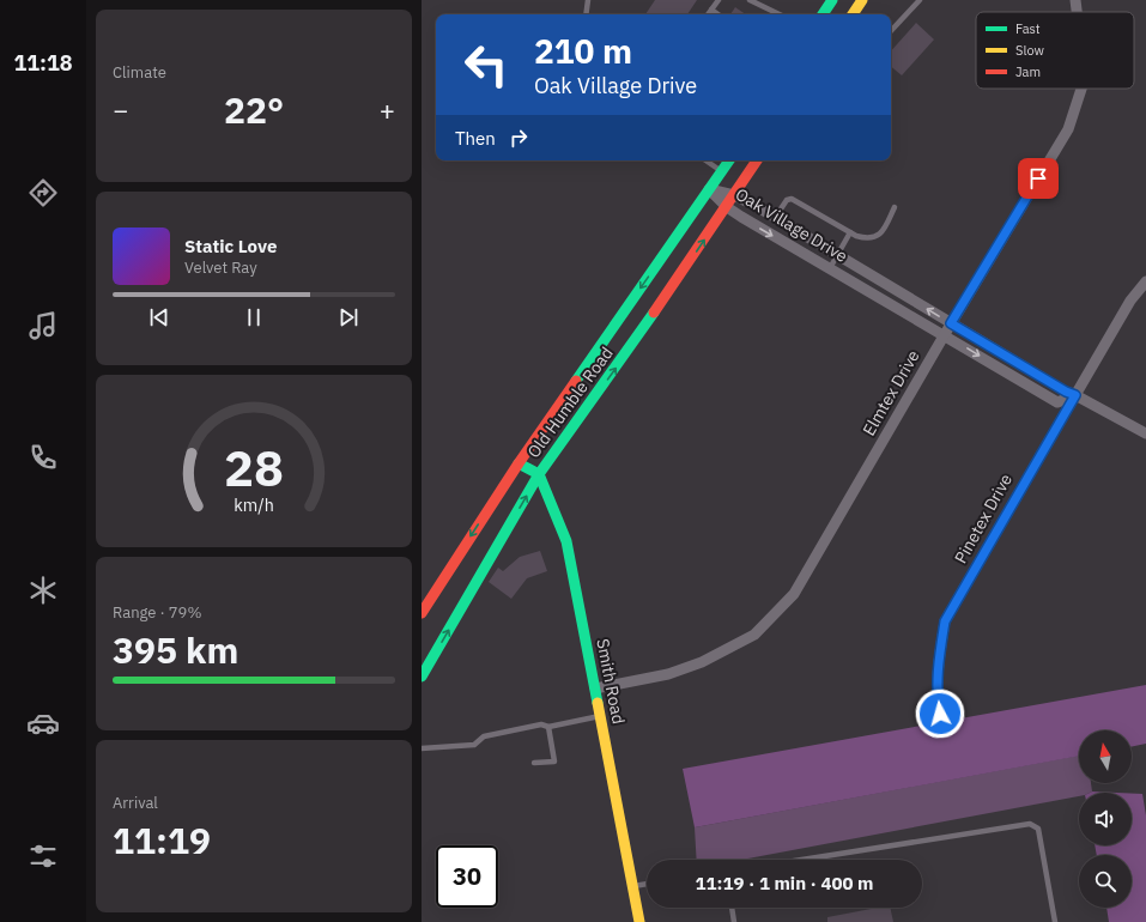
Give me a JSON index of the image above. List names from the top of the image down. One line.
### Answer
{"streets":{"main road":["Old Humble Road","Smith Road"],"street":["Oak Village Drive","Elmtex Drive","Pinetex Drive"]},"crossings":[["Oak Village Drive","Elmtex Drive"],["Oak Village Drive","Old Humble Road"],["Oak Village Drive","Pinetex Drive"],["Elmtex Drive","Smith Road"],["Old Humble Road","Smith Road"]],"legend":["Fast","Slow","Jam"],"north":"top","page":{"tabs":"11:18","tile":["Climate",["Range · 79%","395 km"],["Arrival","11:19"]],"turn":["210 m","Oak Village Drive"],"heat":["−","22°","+"],"then":"Then","song":["Static Love","Velvet Ray"],"limit":"30","trip":"11:19 · 1 min · 400 m","gauge":["28","km/h"]}}
